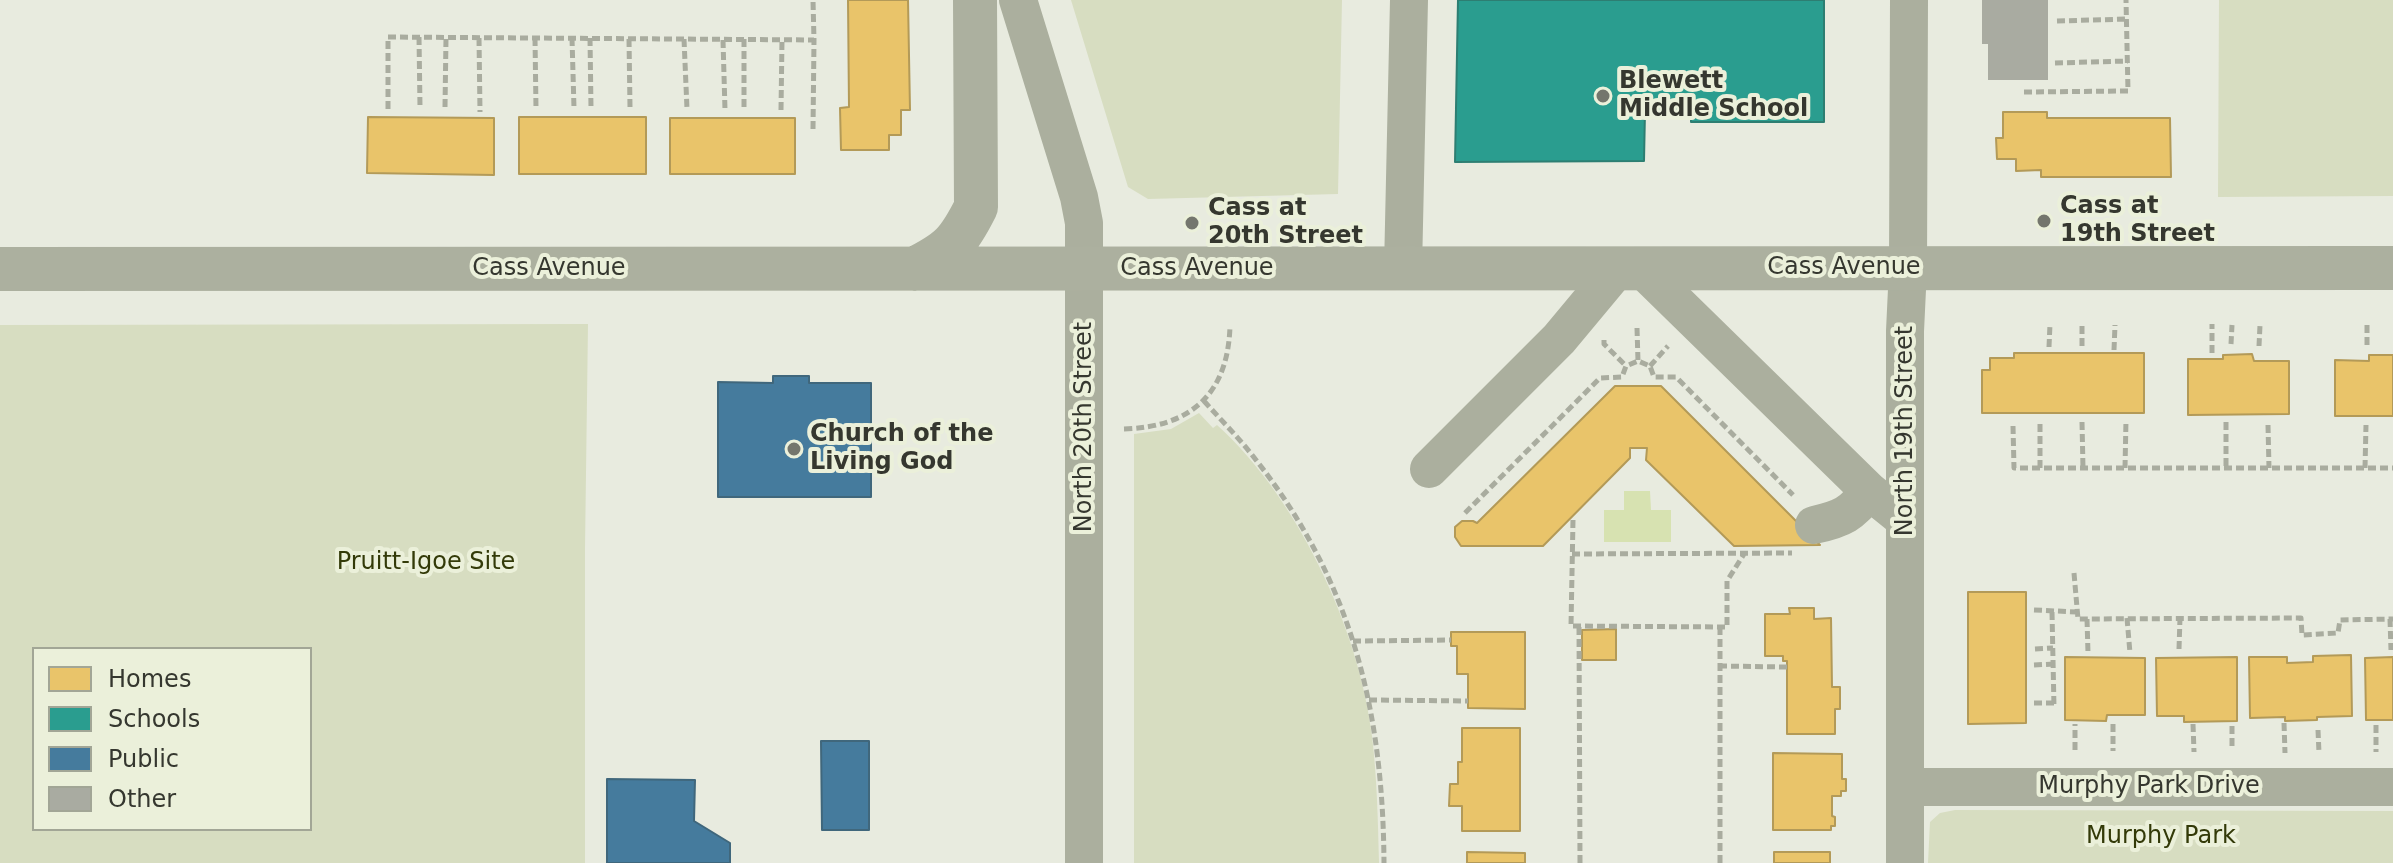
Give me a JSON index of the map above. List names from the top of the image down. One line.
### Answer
{"streets":{"main road":["Cass Avenue"],"street":["North 20th Street","North 19th Street","Murphy Park Drive"]},"crossings":[["Cass Avenue","North 20th Street"],["Cass Avenue","North 19th Street"],["North 19th Street","Murphy Park Drive"]],"parks":["Pruitt-Igoe Site","Murphy Park"],"places":["Blewett Middle School","Cass at 19th Street","Cass at 20th Street","Church of the Living God"],"legend":["Homes","Schools","Public","Other"]}
